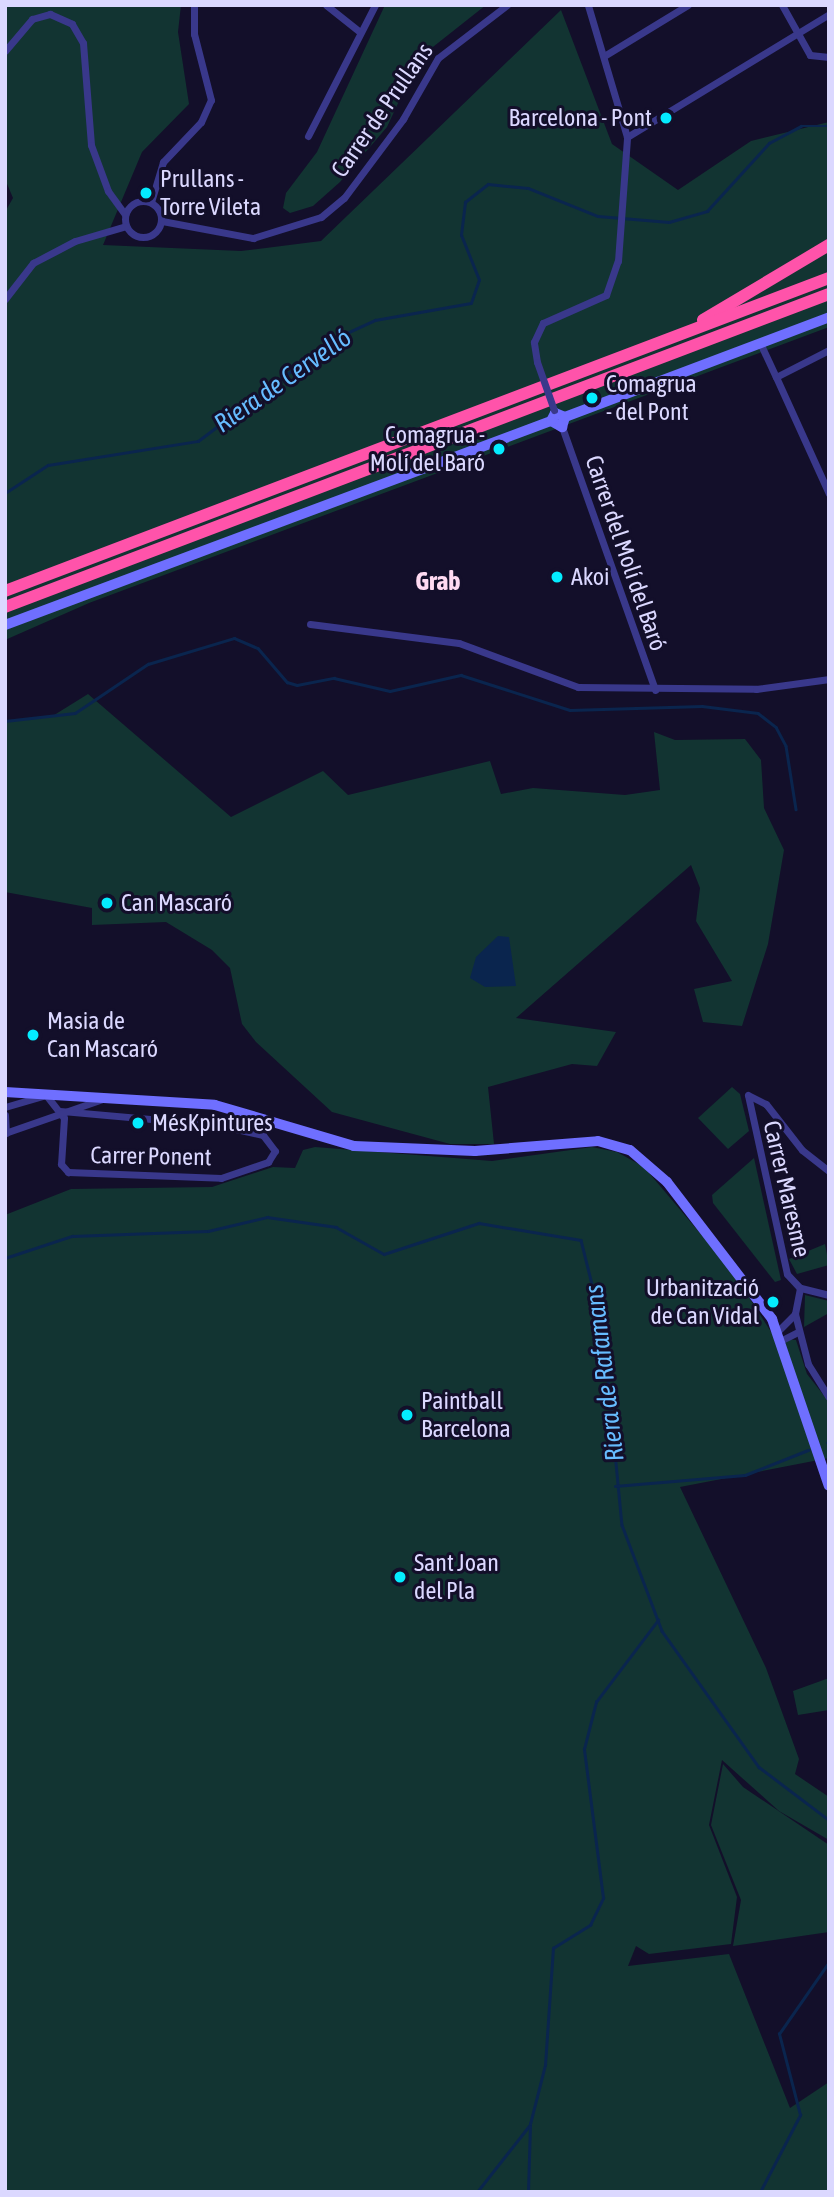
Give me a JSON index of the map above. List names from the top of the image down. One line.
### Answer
{"streets":{"street":["Carrer de Prullans","Carrer del Molí del Baró","Carrer Ponent","Carrer Maresme"]},"districts":["Grab"],"water":["Riera de Cervelló","Riera de Rafamans"],"places":["Barcelona - Pont","Prullans - Torre Vileta","Comagrua - del Pont","Comagrua - Molí del Baró","Akoi","Can Mascaró","Masia de Can Mascaró","MésKpintures","Urbanització de Can Vidal","Paintball Barcelona","Sant Joan del Pla"]}
